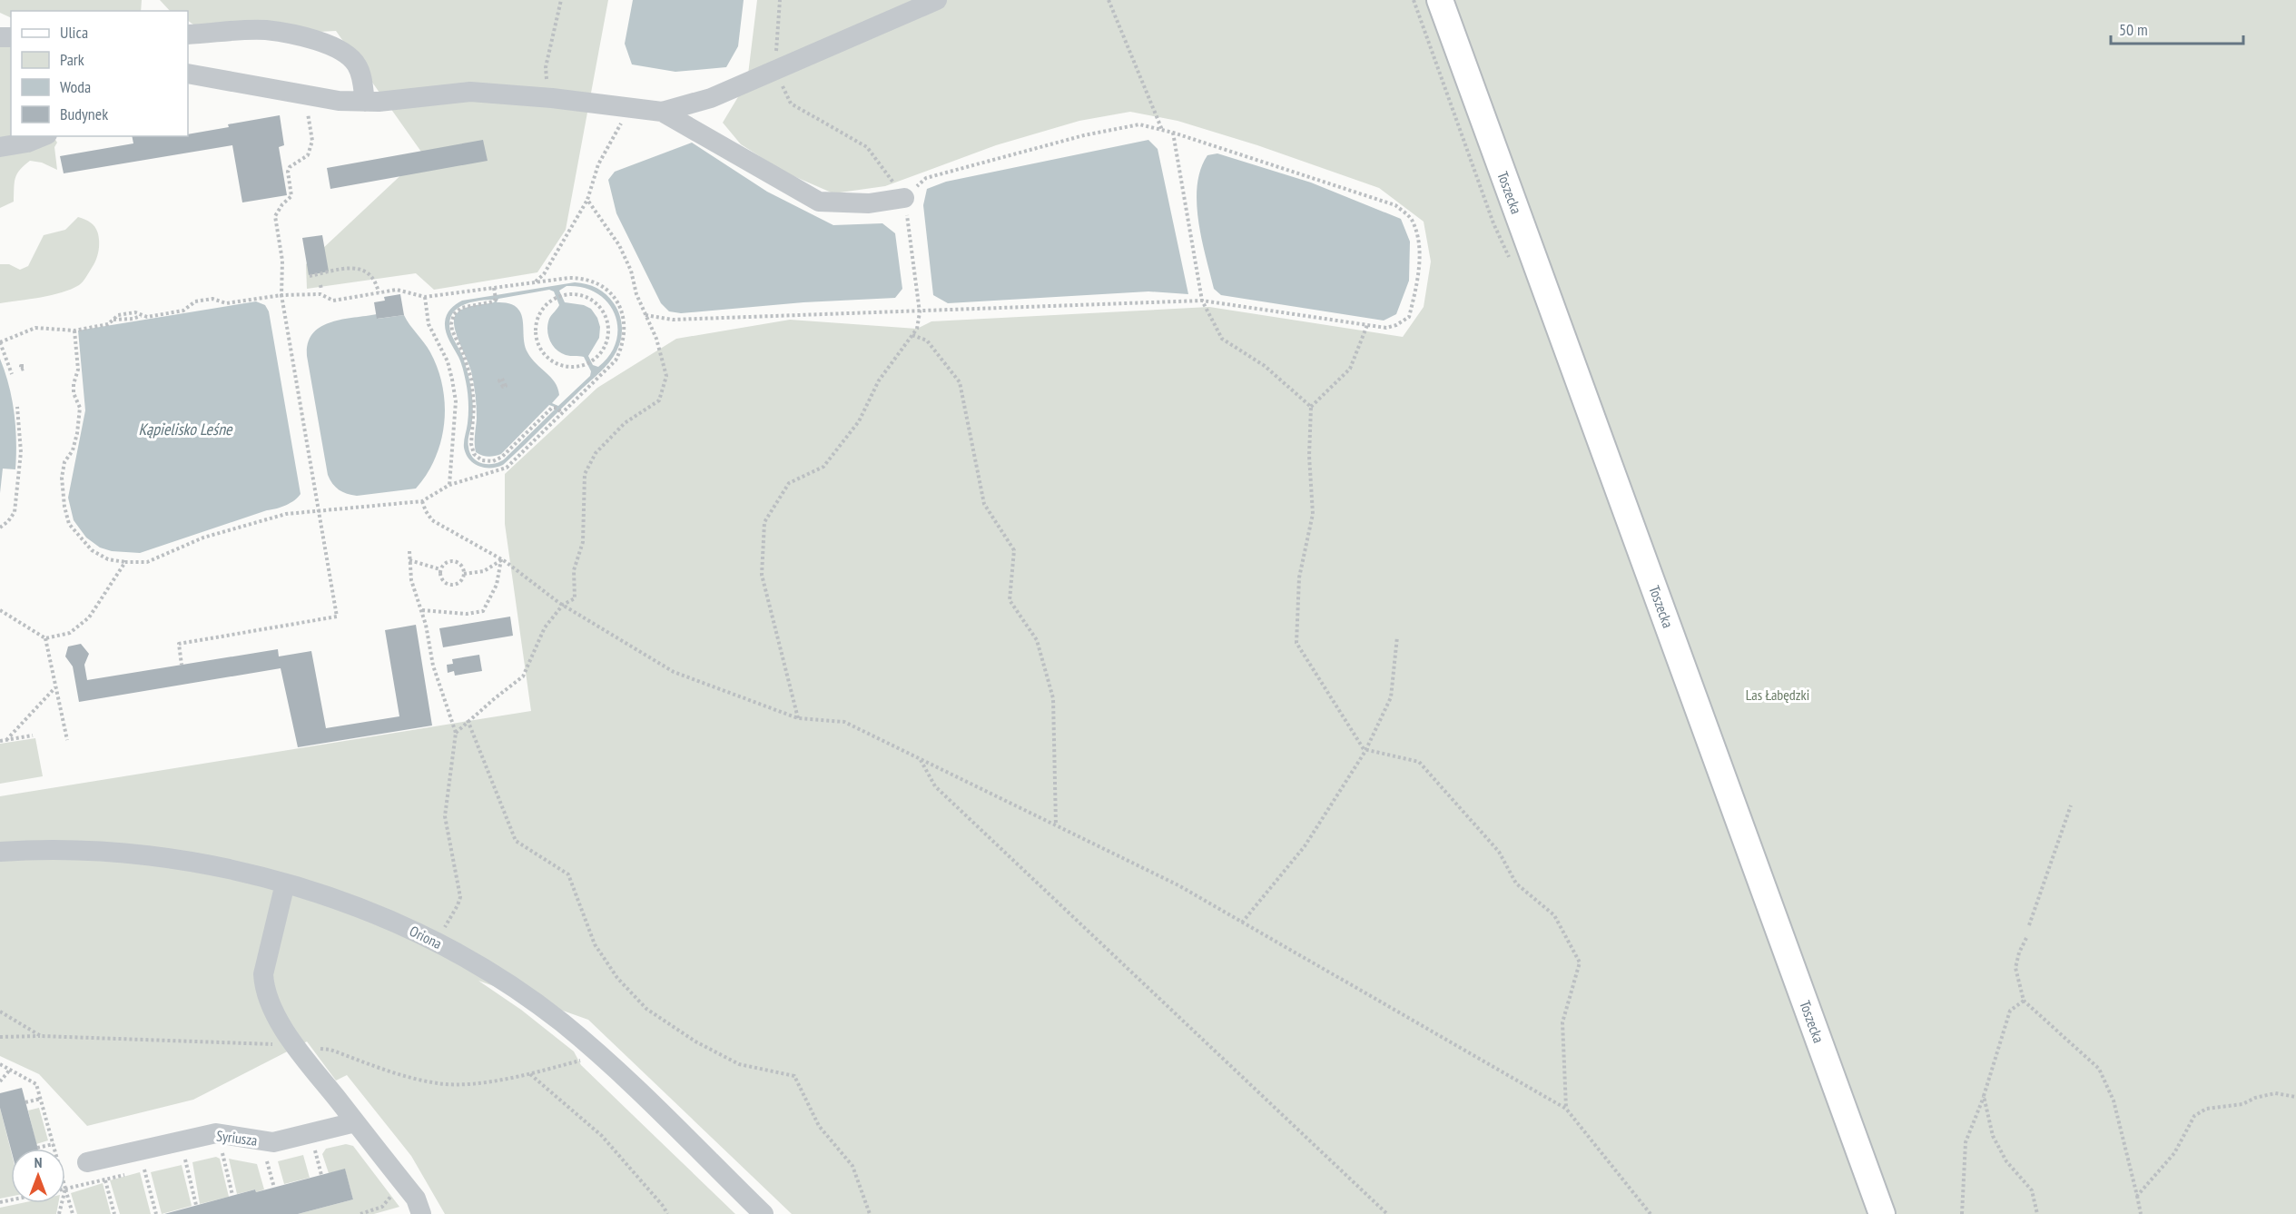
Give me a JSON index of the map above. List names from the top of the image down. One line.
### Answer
{"streets":{"main road":["Toszecka"],"street":["Oriona","Syriusza"]},"water":["Kąpielisko Leśne"],"parks":["Las Łabędzki"],"legend":["Ulica","Park","Woda","Budynek"],"scale_bar":"50 m","north":"top"}
